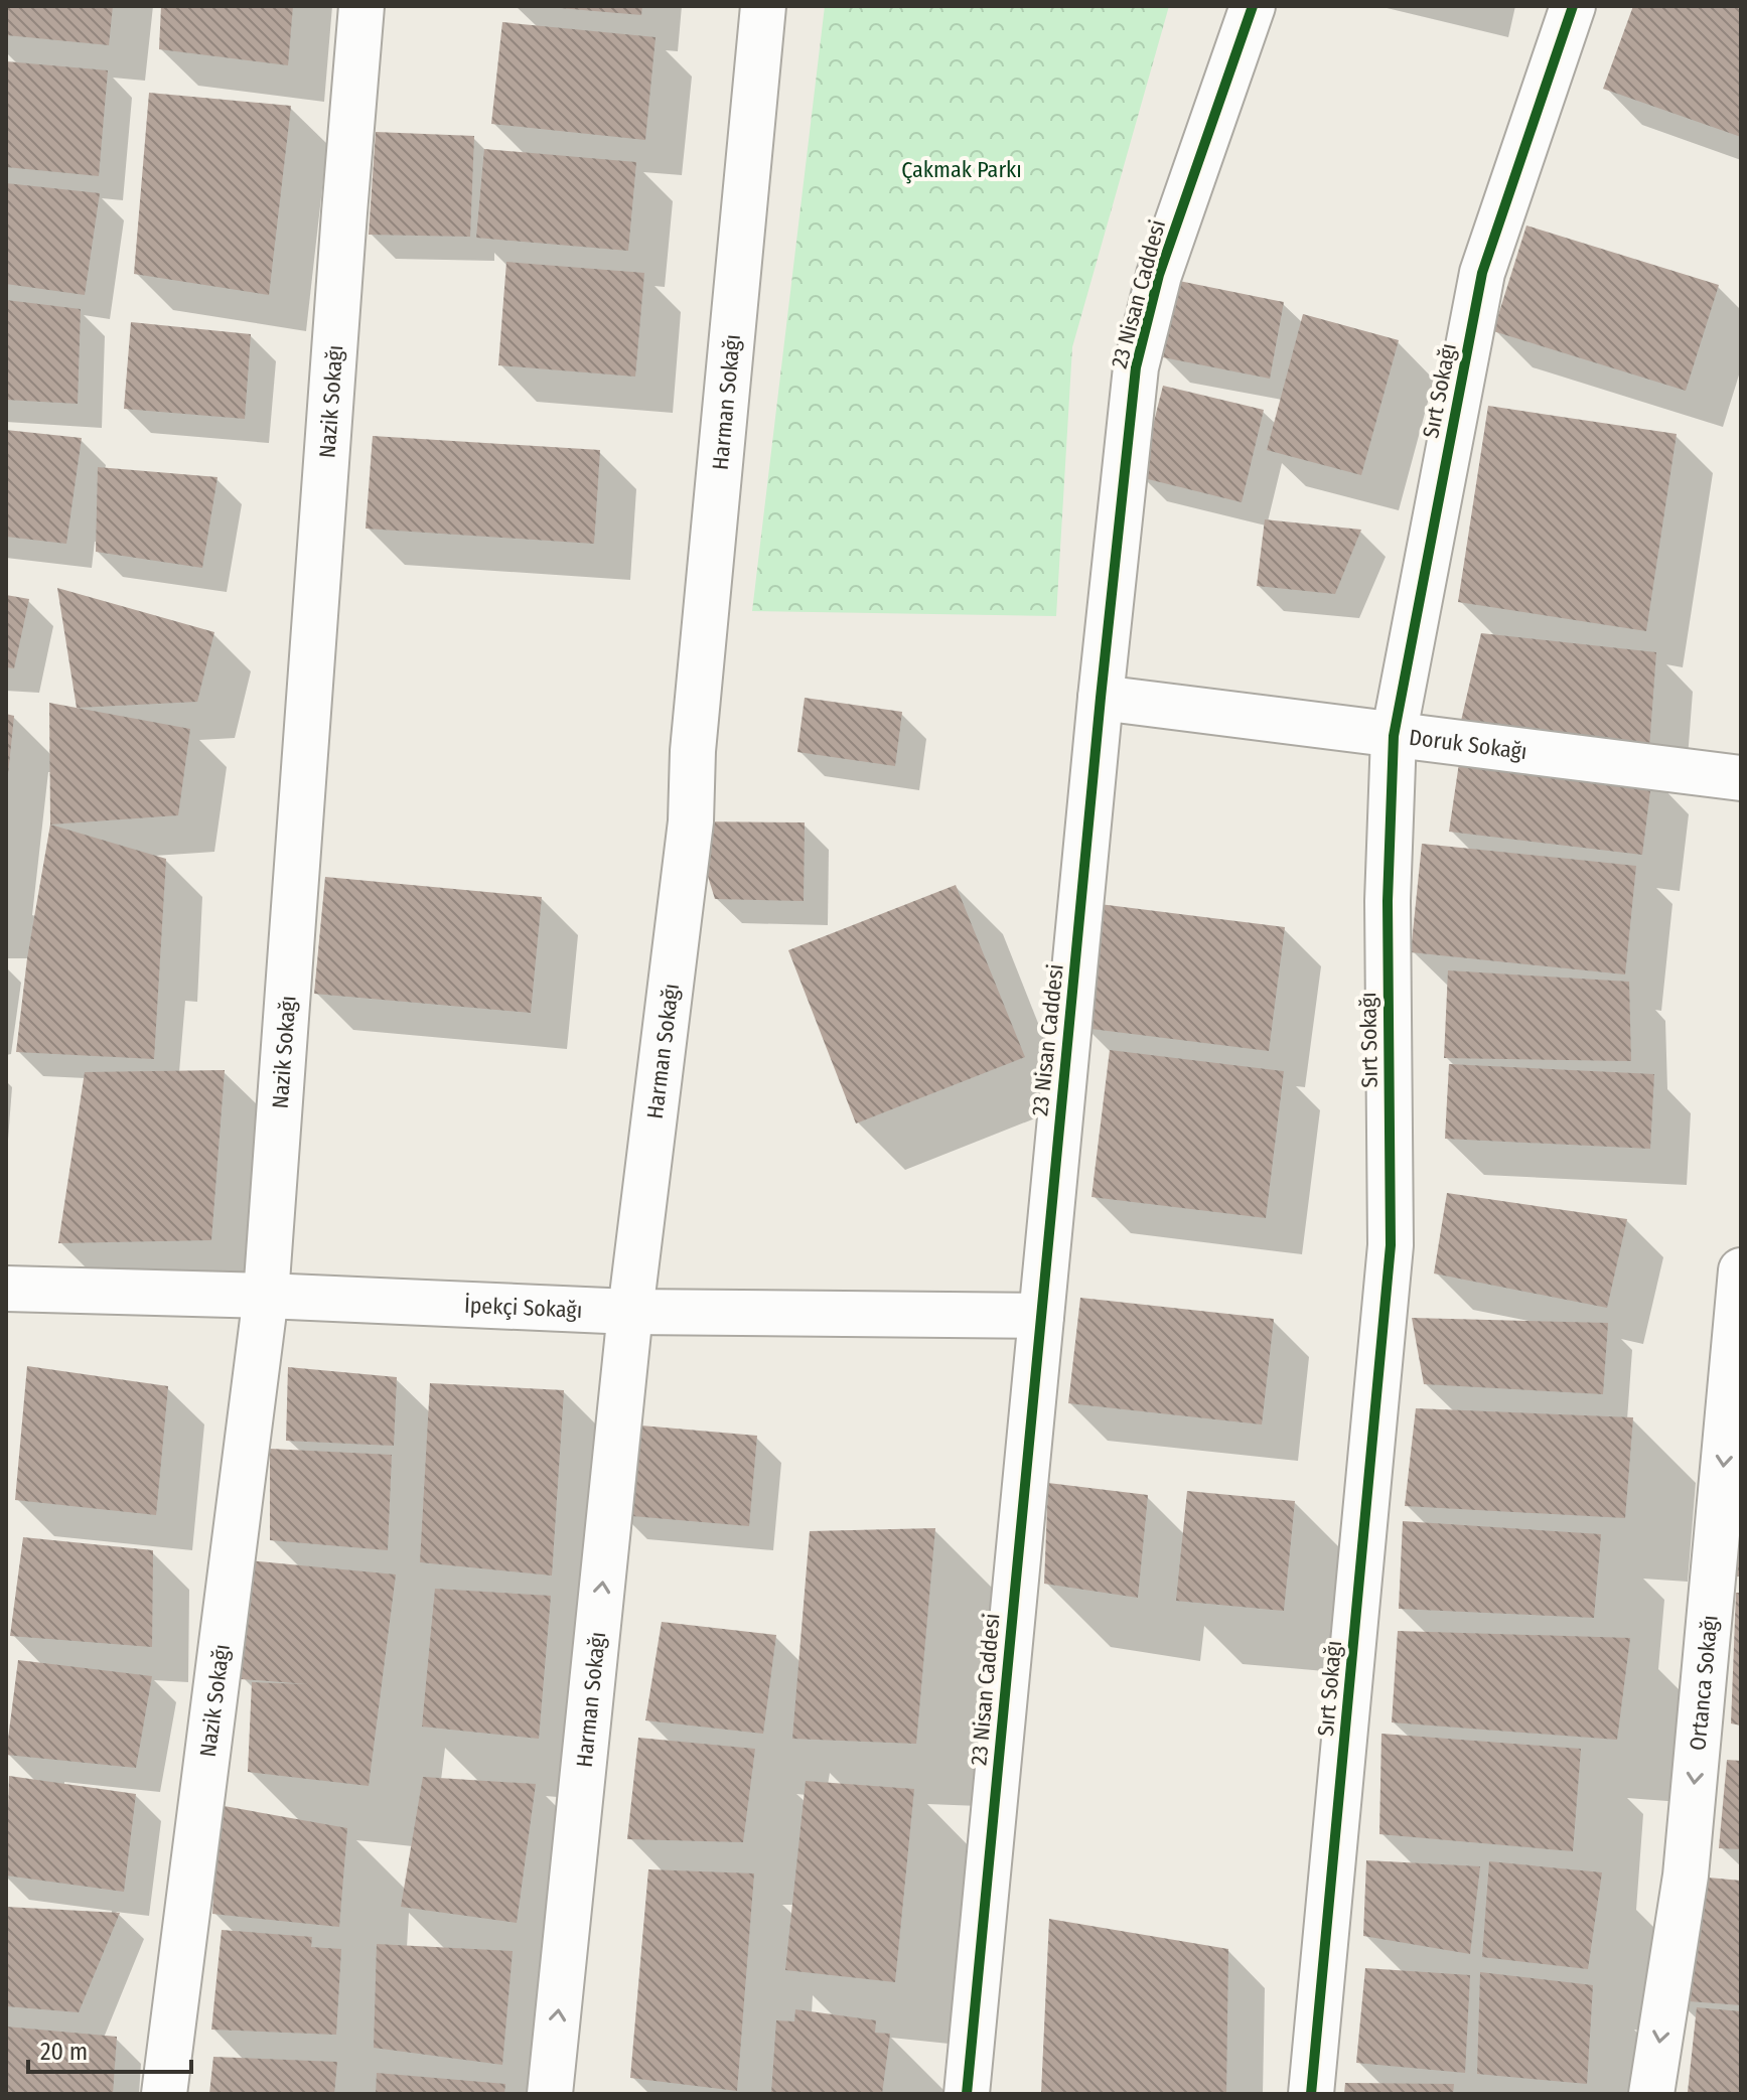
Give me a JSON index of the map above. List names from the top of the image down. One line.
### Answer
{"streets":{"street":["23 Nisan Caddesi","Sırt Sokağı","Nazik Sokağı","Harman Sokağı","Doruk Sokağı","İpekçi Sokağı","Ortanca Sokağı"]},"crossings":[["23 Nisan Caddesi","Doruk Sokağı"],["23 Nisan Caddesi","İpekçi Sokağı"],["Sırt Sokağı","Doruk Sokağı"],["Nazik Sokağı","İpekçi Sokağı"],["Harman Sokağı","İpekçi Sokağı"]],"one_way":["Harman Sokağı","Ortanca Sokağı"],"parks":["Çakmak Parkı"],"scale_bar":"20 m"}
